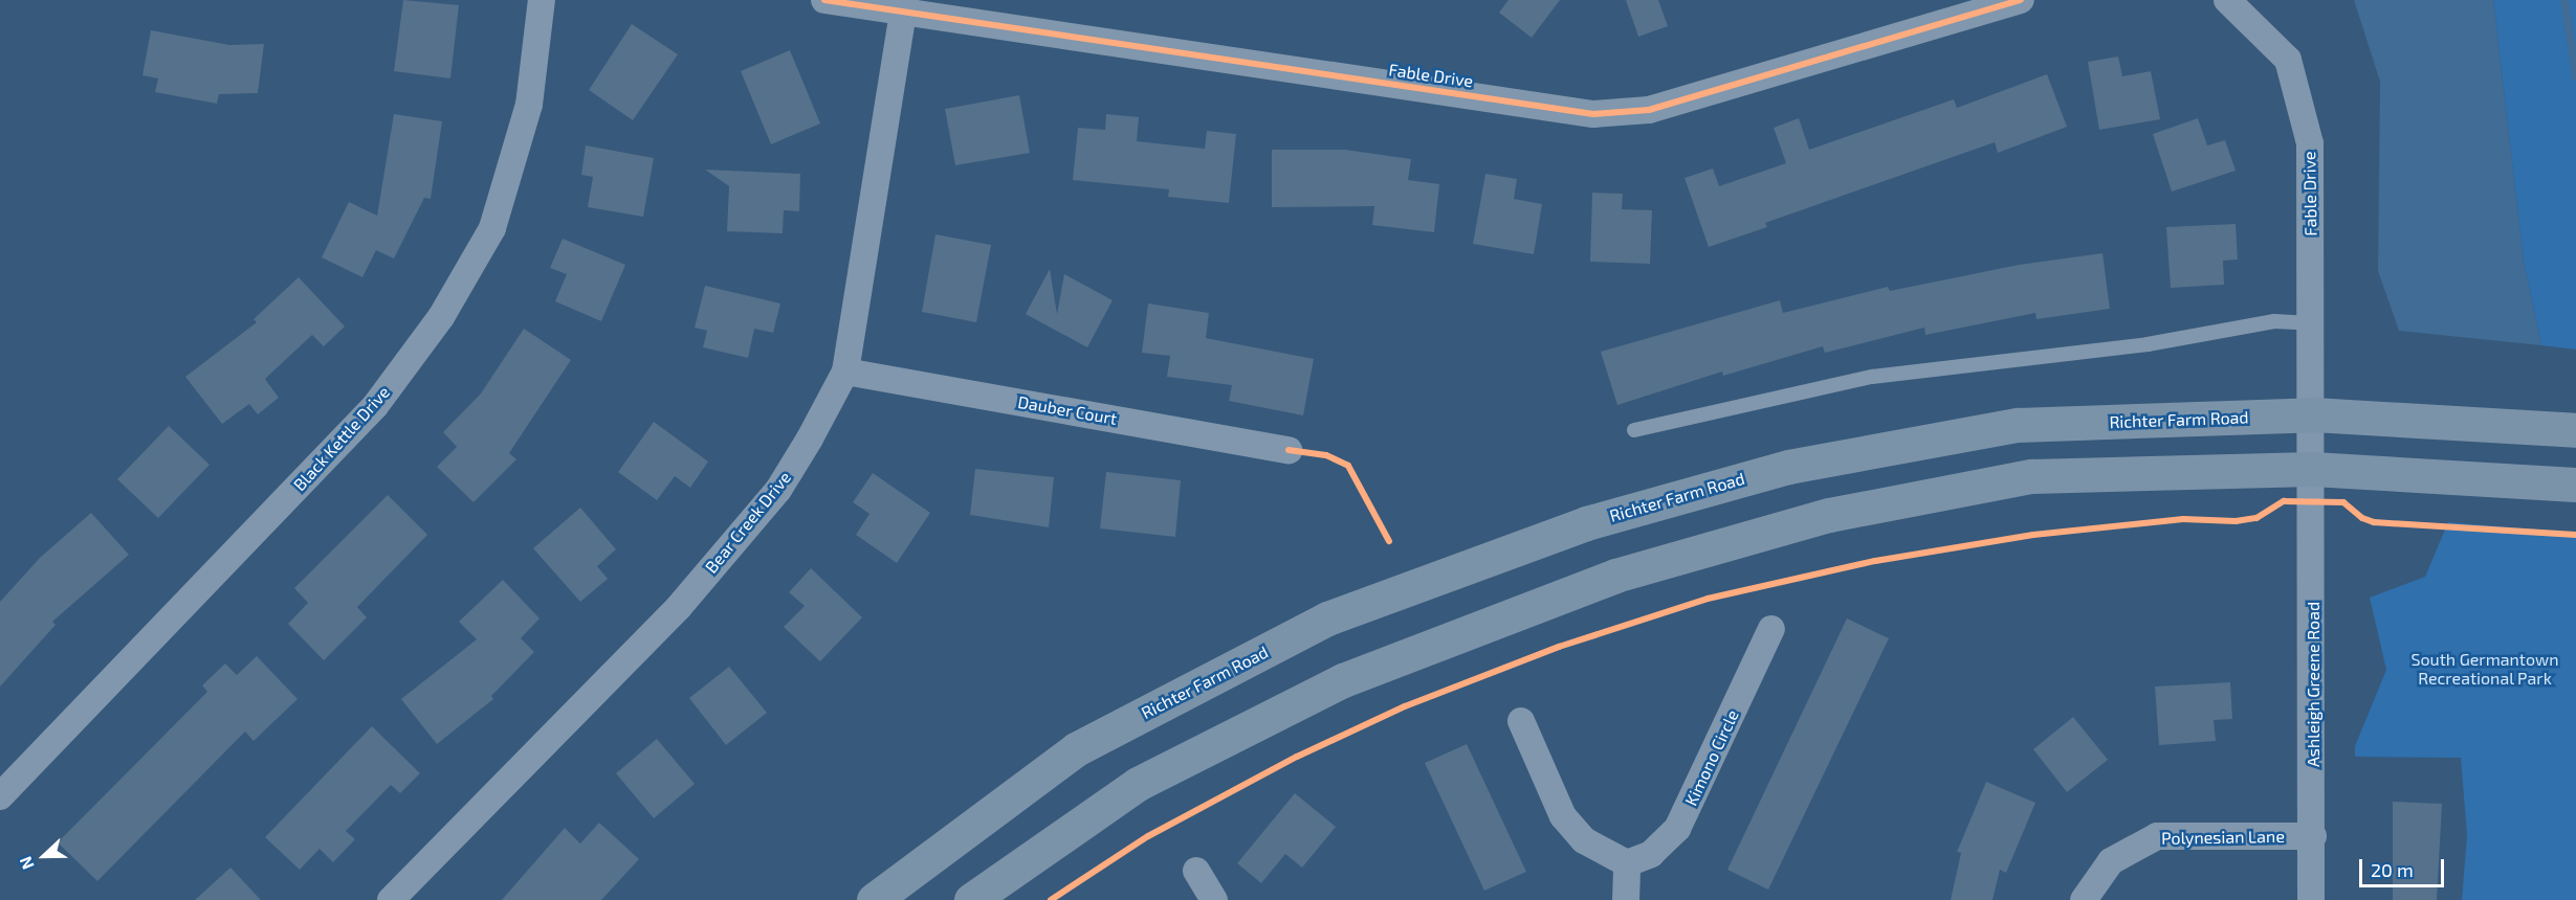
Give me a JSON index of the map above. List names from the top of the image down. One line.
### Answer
{"streets":{"main road":["Richter Farm Road"],"street":["Fable Drive","Dauber Court","Black Kettle Drive","Bear Creek Drive","Ashleigh Greene Road","Kimono Circle","Polynesian Lane"]},"crossings":[["Fable Drive","Richter Farm Road"],["Fable Drive","Bear Creek Drive"],["Fable Drive","Ashleigh Greene Road"],["Dauber Court","Bear Creek Drive"],["Richter Farm Road","Ashleigh Greene Road"],["Ashleigh Greene Road","Polynesian Lane"]],"parks":["South Germantown Recreational Park"],"scale_bar":"20 m","north":"left"}
